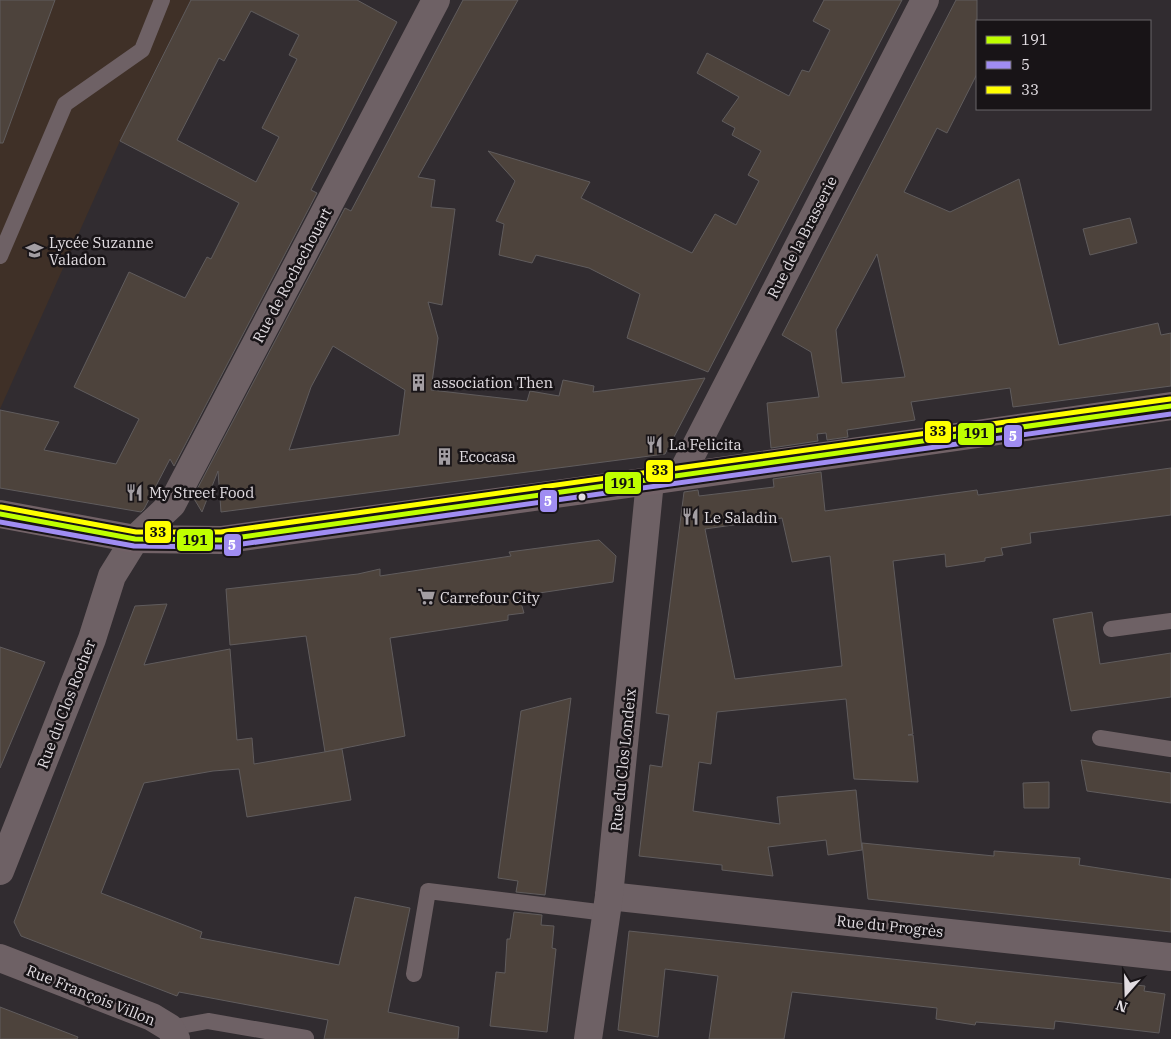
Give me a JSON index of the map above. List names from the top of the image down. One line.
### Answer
{"streets":{"street":["Rue de la Brasserie","Rue de Rochechouart","Rue du Clos Rocher","Rue du Clos Londeix","Rue du Progrès","Rue François Villon"]},"crossings":[["Rue de Rochechouart","Rue du Clos Rocher"],["Rue du Clos Londeix","Rue du Progrès"]],"places":{"school or university":["Lycée Suzanne Valadon"],"building":["association Then","Ecocasa"],"restaurant":["La Felicita","My Street Food","Le Saladin"],"supermarket":["Carrefour City"]},"lines":["transit line 33","transit line 191","transit line 5"],"legend":["191","5","33"],"north":"bottom"}
